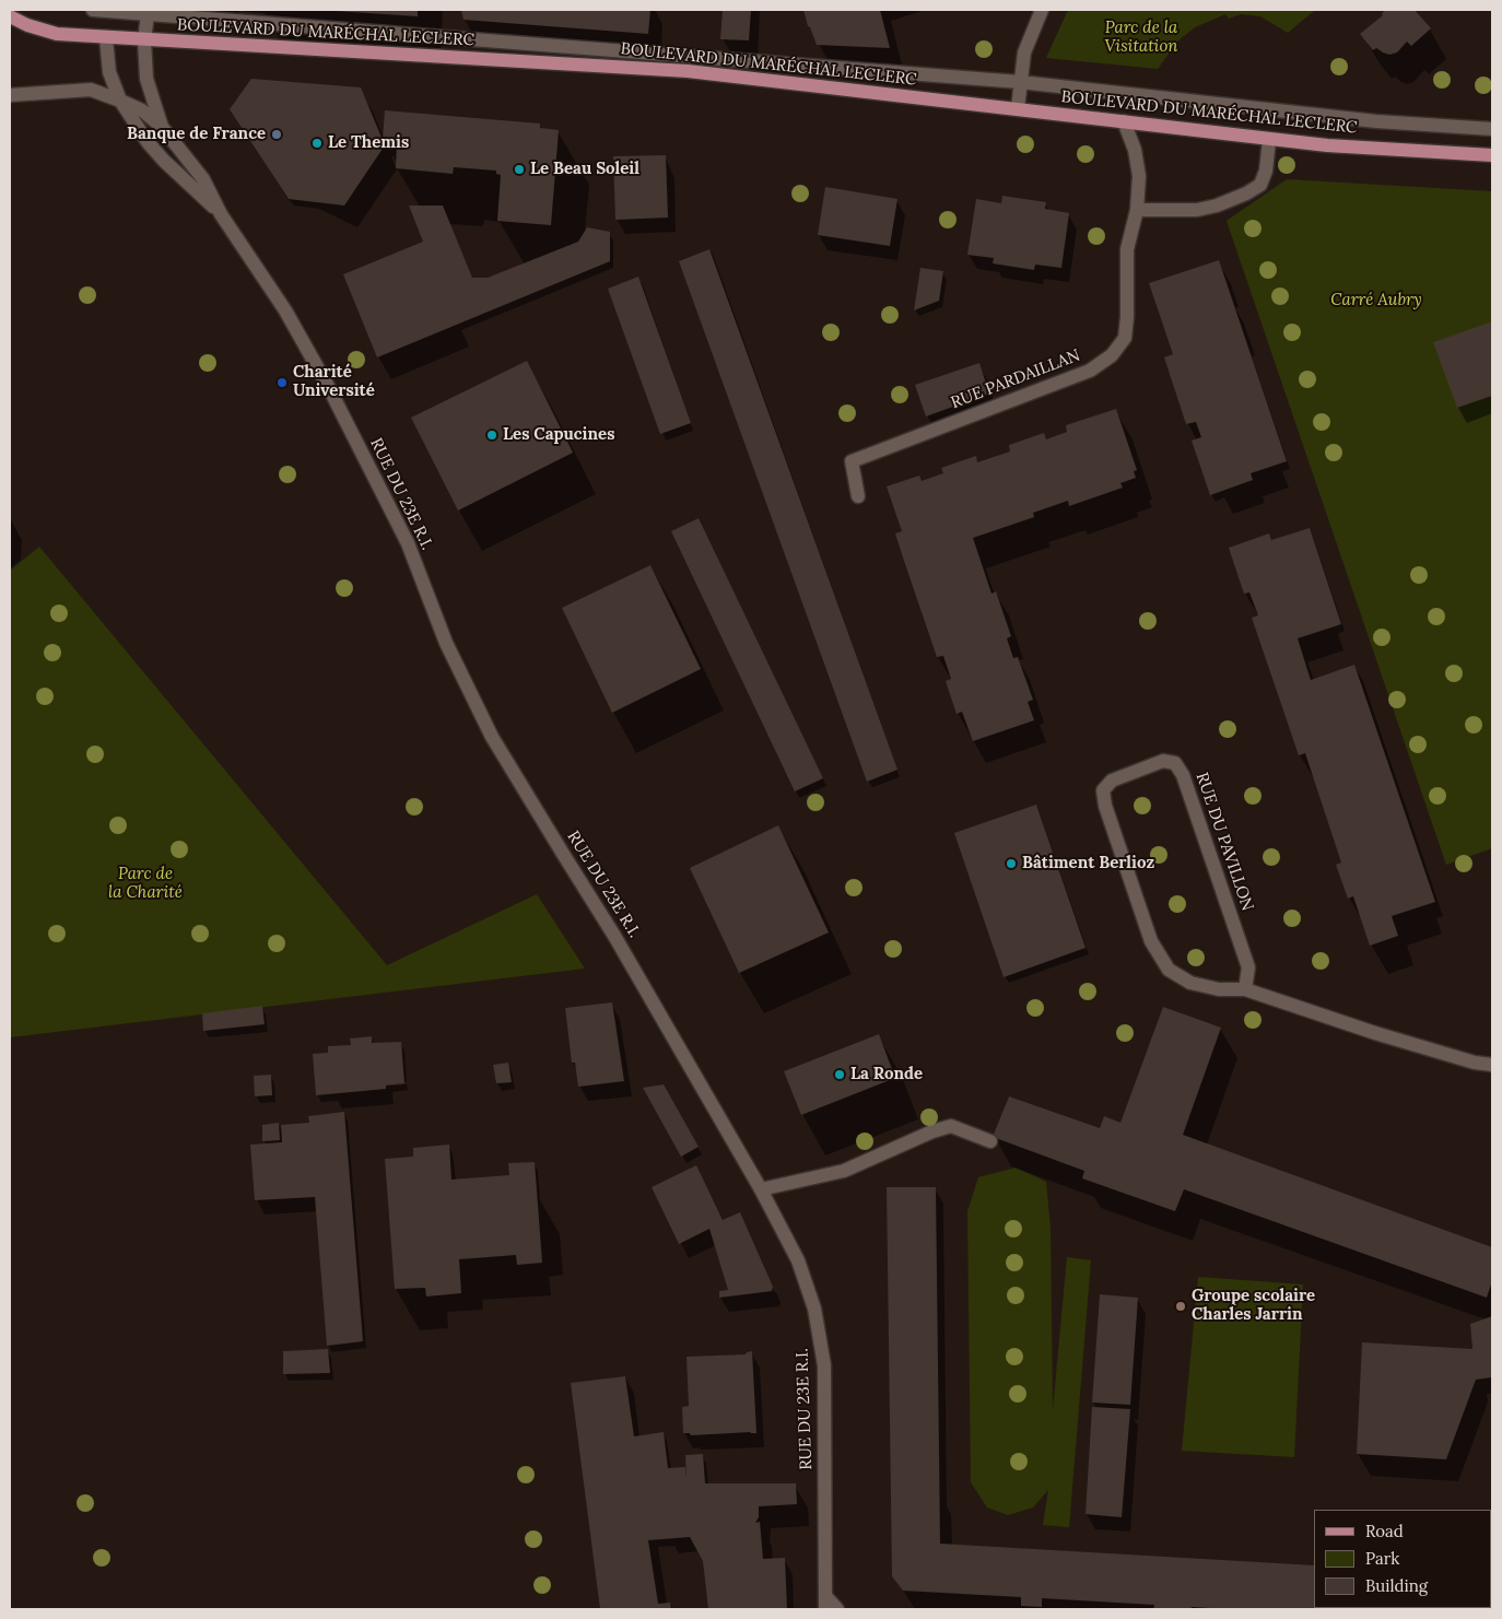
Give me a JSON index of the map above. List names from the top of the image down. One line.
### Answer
{"streets":{"main road":["BOULEVARD DU MARÉCHAL LECLERC"],"street":["RUE PARDAILLAN","RUE DU 23E R.I.","RUE DU PAVILLON"]},"crossings":[["BOULEVARD DU MARÉCHAL LECLERC","RUE PARDAILLAN"],["BOULEVARD DU MARÉCHAL LECLERC","RUE DU 23E R.I."]],"parks":["Parc de la Visitation","Carré Aubry","Parc de la Charité"],"places":["Banque de France","Le Themis","Le Beau Soleil","Charité Université","Les Capucines","Bâtiment Berlioz","La Ronde","Groupe scolaire Charles Jarrin"],"legend":["Road","Park","Building"]}
